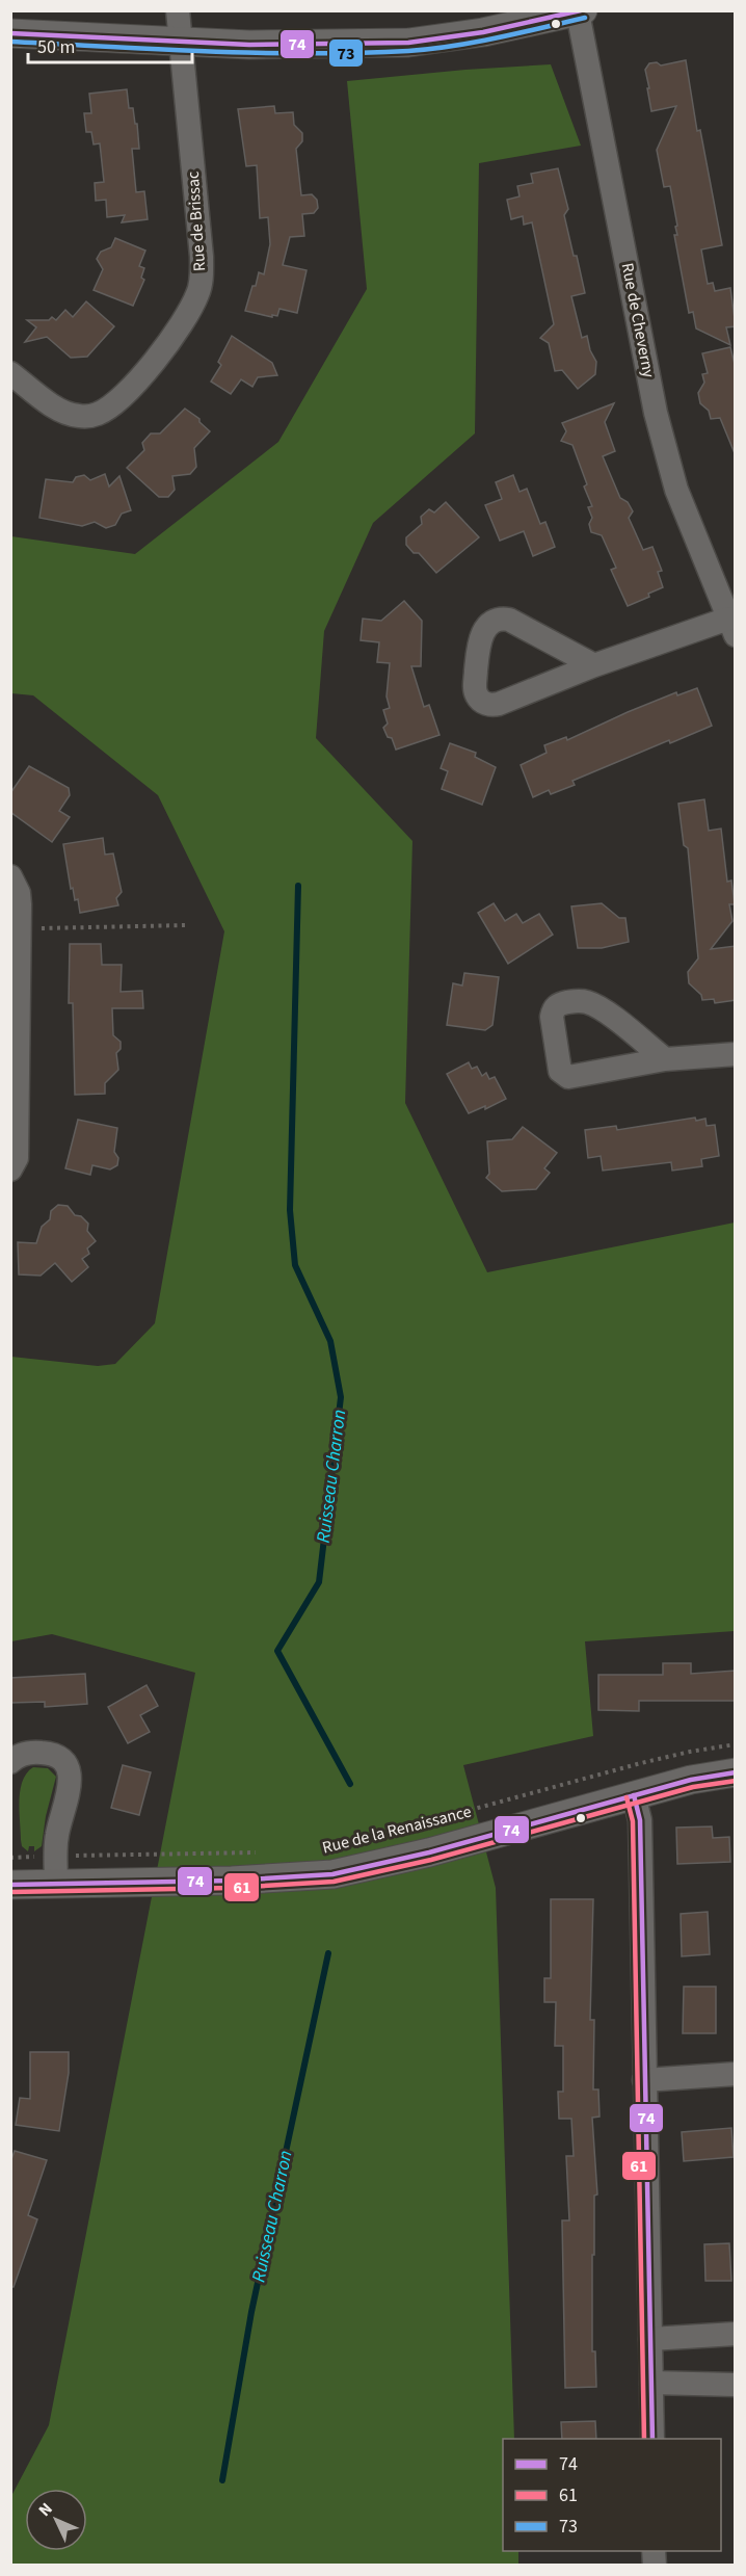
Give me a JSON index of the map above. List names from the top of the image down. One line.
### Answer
{"streets":{"street":["Rue de Brissac","Rue de Cheverny","Rue de la Renaissance"]},"water":["Ruisseau Charron"],"lines":["transit line 74","transit line 73","transit line 61"],"legend":["74","61","73"],"scale_bar":"50 m","north":"top left"}
